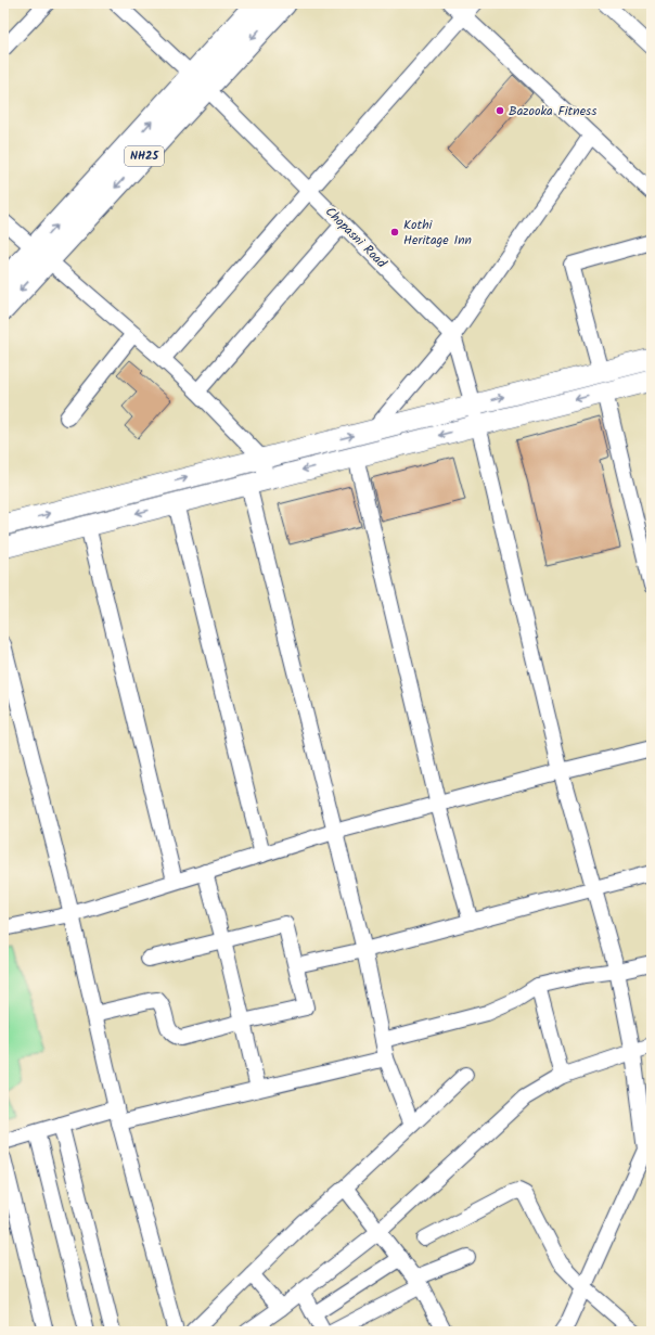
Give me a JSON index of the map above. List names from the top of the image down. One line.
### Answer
{"streets":{"main road":["NH25"],"street":["Chopasni Road"]},"crossings":[["NH25","Chopasni Road"]],"places":["Bazooka Fitness","Kothi Heritage Inn"]}
